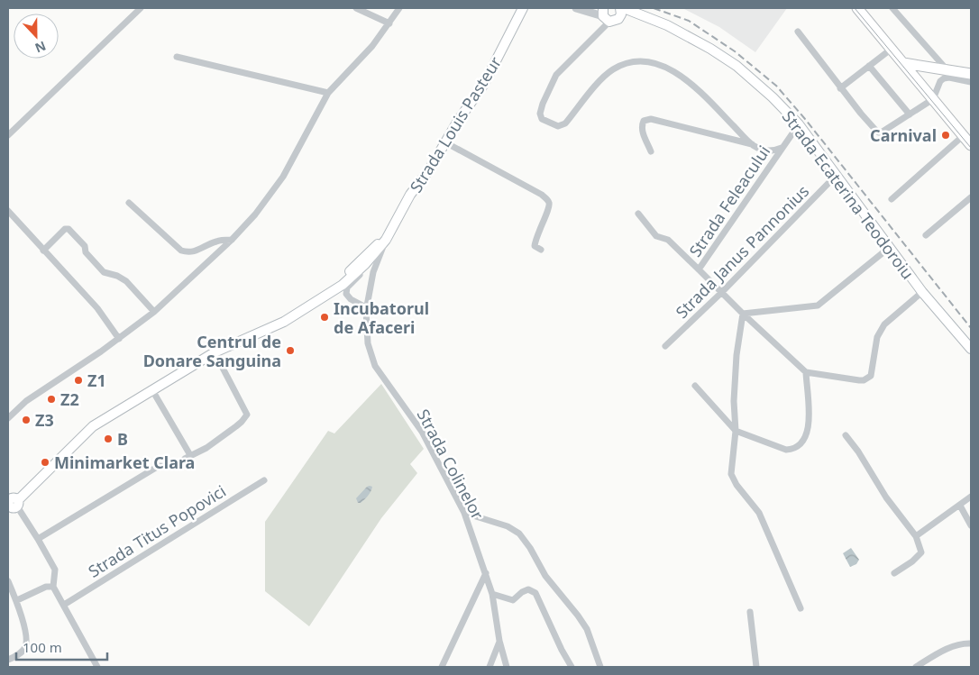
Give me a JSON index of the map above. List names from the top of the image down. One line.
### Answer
{"streets":{"main road":["Strada Louis Pasteur","Strada Ecaterina Teodoroiu"],"street":["Strada Feleacului","Strada Janus Pannonius","Strada Colinelor","Strada Titus Popovici"]},"crossings":[["Strada Louis Pasteur","Strada Colinelor"],["Strada Ecaterina Teodoroiu","Strada Feleacului"],["Strada Ecaterina Teodoroiu","Strada Janus Pannonius"]],"places":["Carnival","Incubatorul de Afaceri","Centrul de Donare Sanguina","Z1","Z2","Z3","B","Minimarket Clara"],"scale_bar":"100 m","north":"bottom"}
